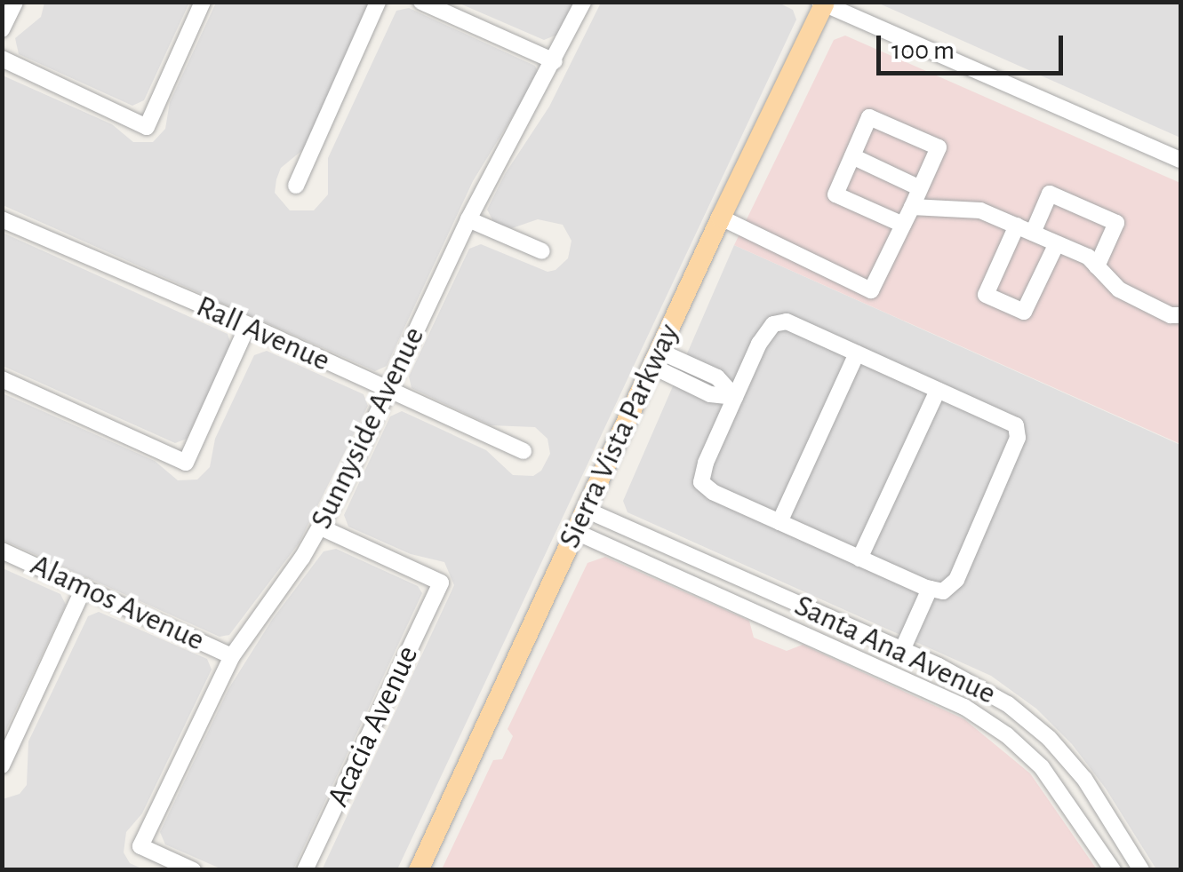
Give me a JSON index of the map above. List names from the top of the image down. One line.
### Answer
{"streets":{"main road":["Sierra Vista Parkway"],"street":["Rall Avenue","Sunnyside Avenue","Alamos Avenue","Santa Ana Avenue","Acacia Avenue"]},"crossings":[["Rall Avenue","Sunnyside Avenue"],["Sunnyside Avenue","Alamos Avenue"],["Sunnyside Avenue","Acacia Avenue"],["Sierra Vista Parkway","Santa Ana Avenue"]],"scale_bar":"100 m"}
